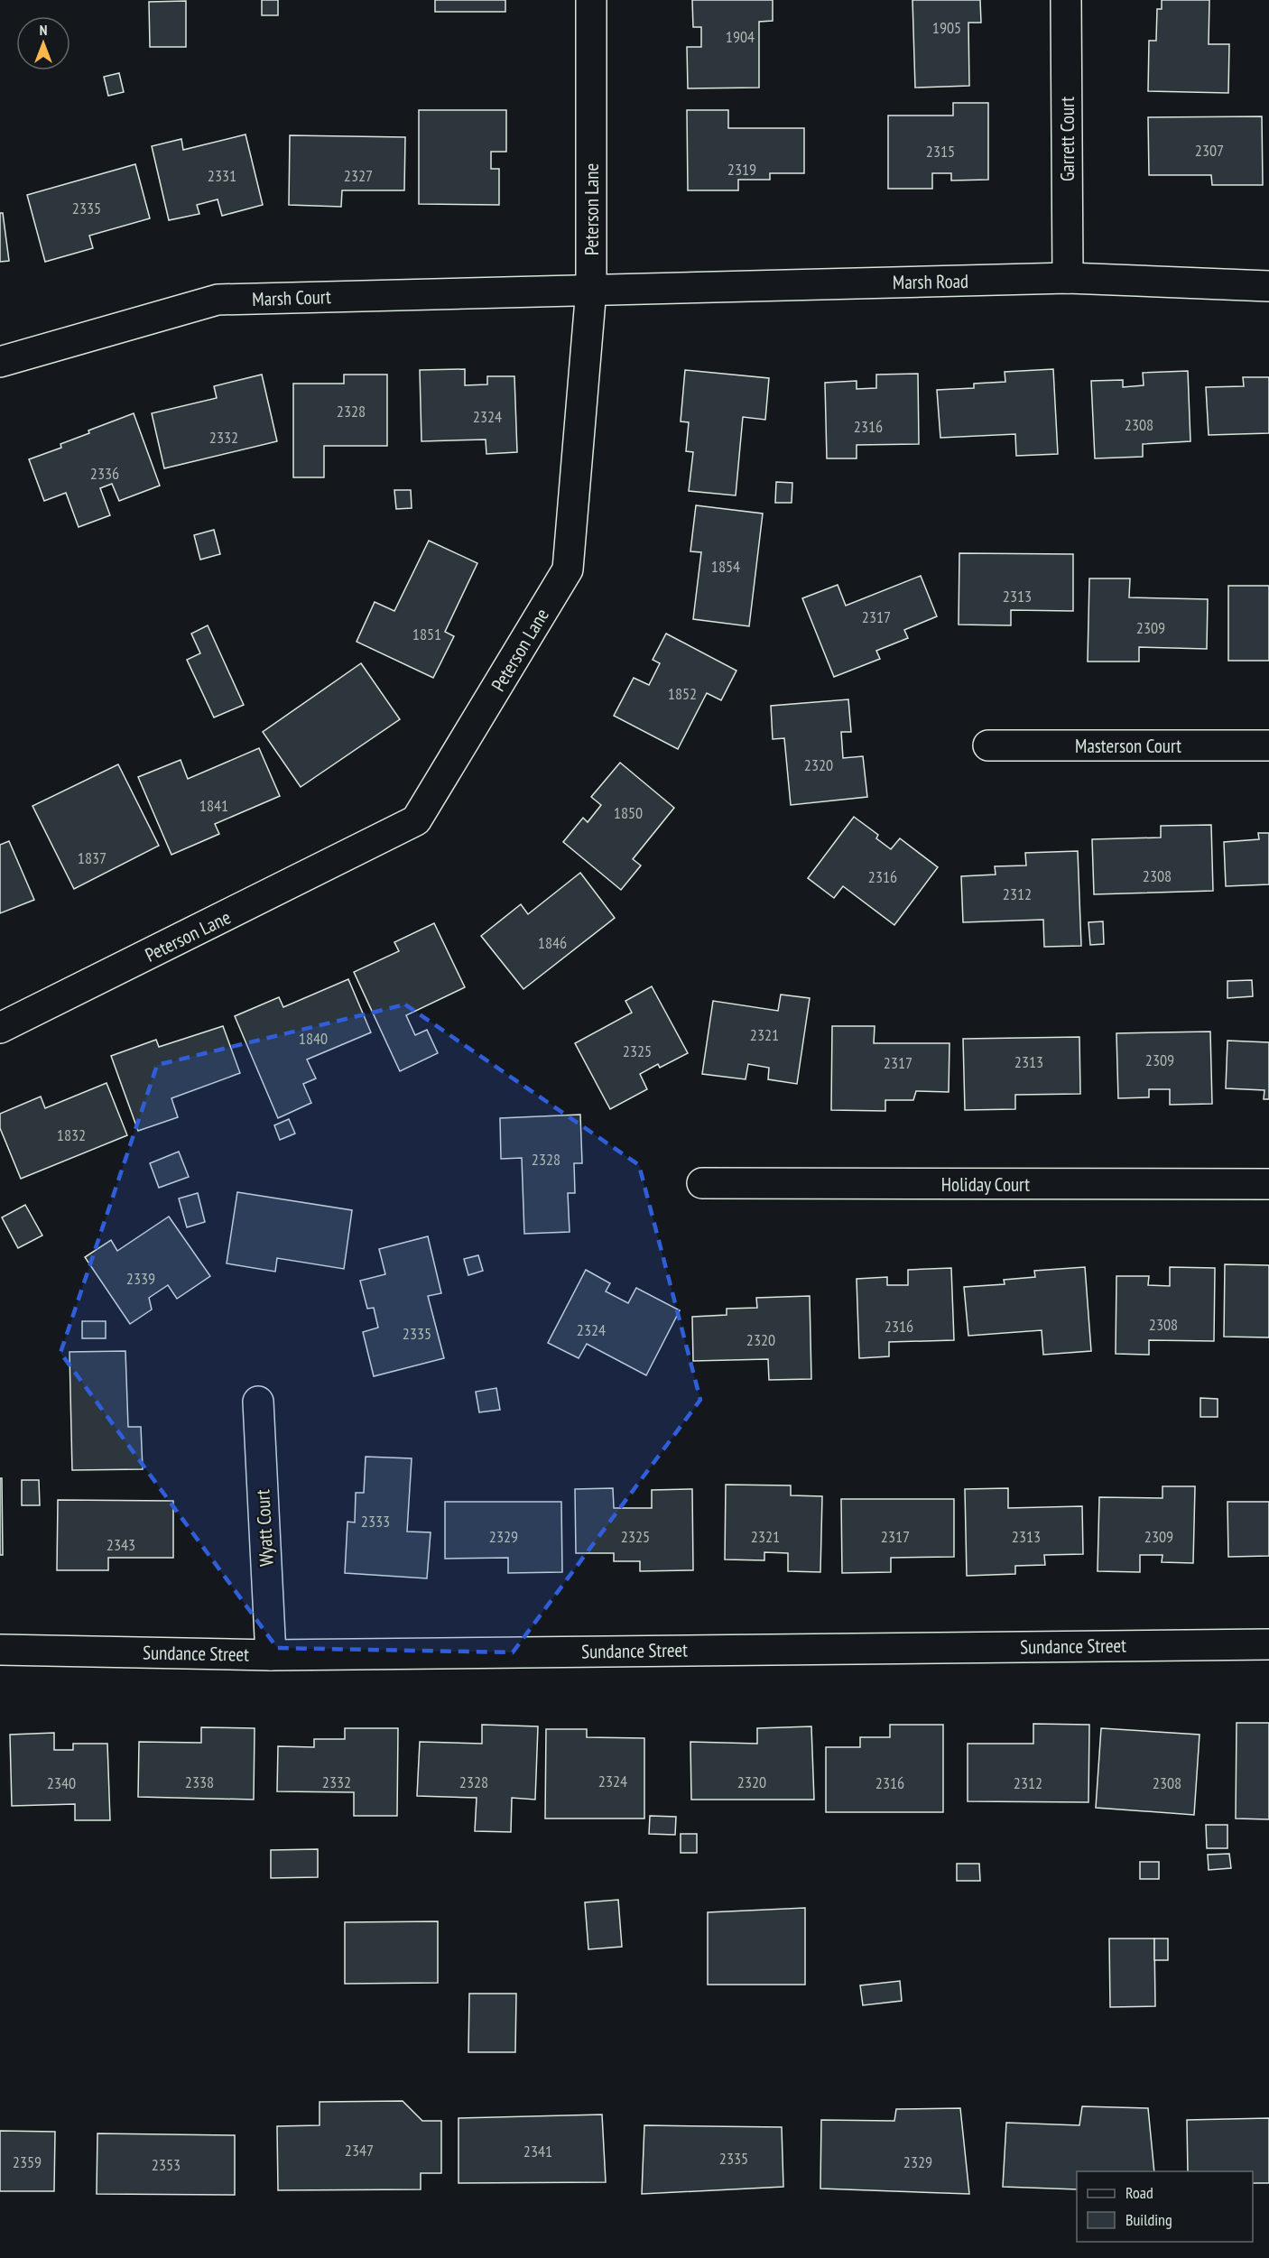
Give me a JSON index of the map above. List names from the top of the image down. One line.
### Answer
{"streets":{"street":["Garrett Court","Peterson Lane","Marsh Road","Marsh Court","Masterson Court","Holiday Court","Wyatt Court","Sundance Street"]},"crossings":[["Garrett Court","Marsh Road"],["Peterson Lane","Marsh Road"],["Peterson Lane","Marsh Court"],["Marsh Road","Marsh Court"],["Wyatt Court","Sundance Street"]],"house_numbers":["1905","1904","2307","2315","2319","2331","2327","2335","2328","2324","2308","2316","2332","2336","1854","2313","2317","2309","1851","1852","2320","1841","1850","1837","2308","2316","2312","1846","2321","1840","2325","2309","2313","2317","1832","2328","2339","2308","2316","2324","2335","2320","2333","2329","2325","2321","2317","2313","2309","2343","2324","2338","2332","2328","2320","2340","2316","2312","2308","2347","2341","2335","2359","2329","2353"],"legend":["Road","Building"],"north":"top"}
